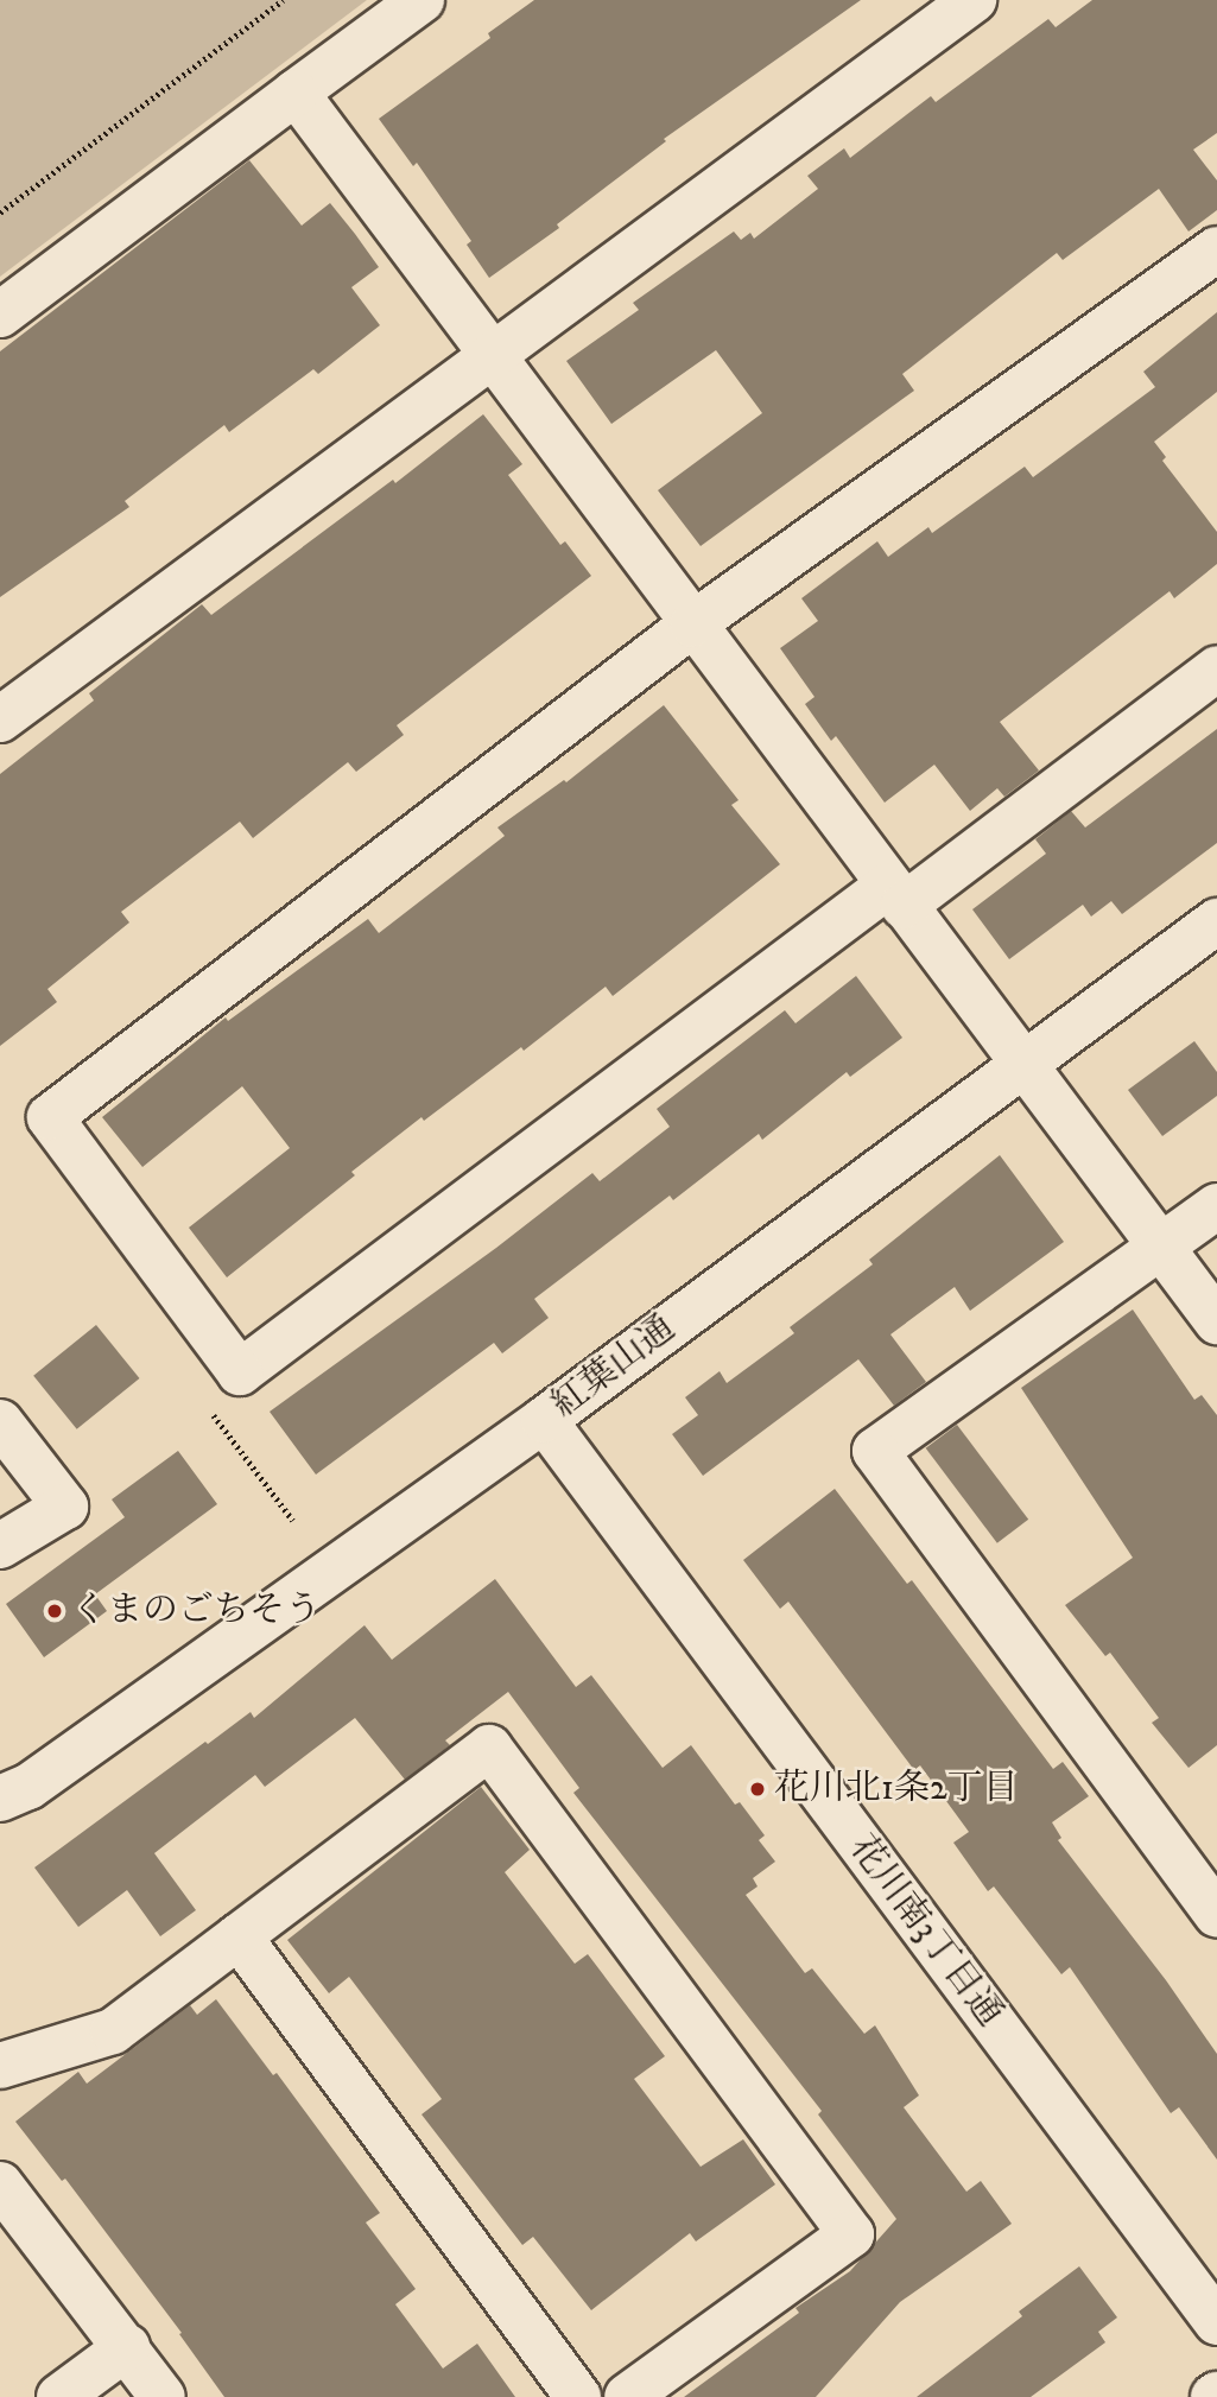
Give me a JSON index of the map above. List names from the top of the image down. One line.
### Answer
{"streets":{"street":["紅葉山通","花川南3丁目通"]},"crossings":[["紅葉山通","花川南3丁目通"]],"places":["くまのごちそう","花川北1条2丁目"]}
